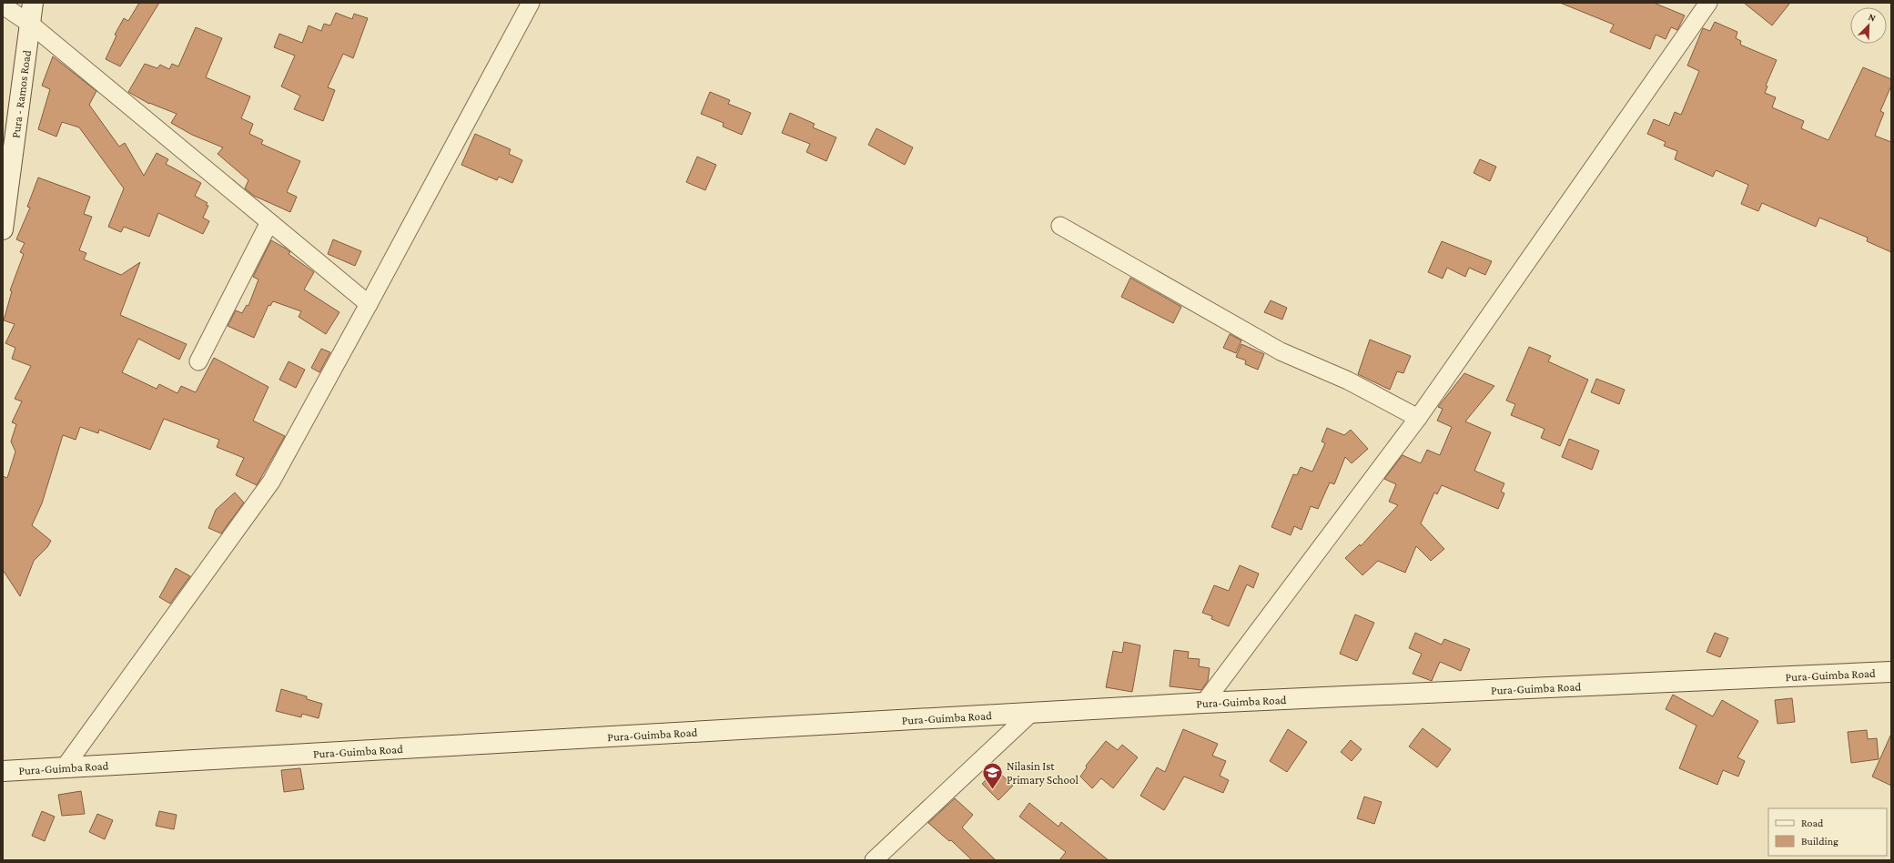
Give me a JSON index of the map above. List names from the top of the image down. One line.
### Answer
{"streets":{"main road":["Pura - Ramos Road","Pura-Guimba Road"]},"places":{"school or university":["Nilasin Ist Primary School"]},"legend":["Road","Building"],"north":"top right"}
